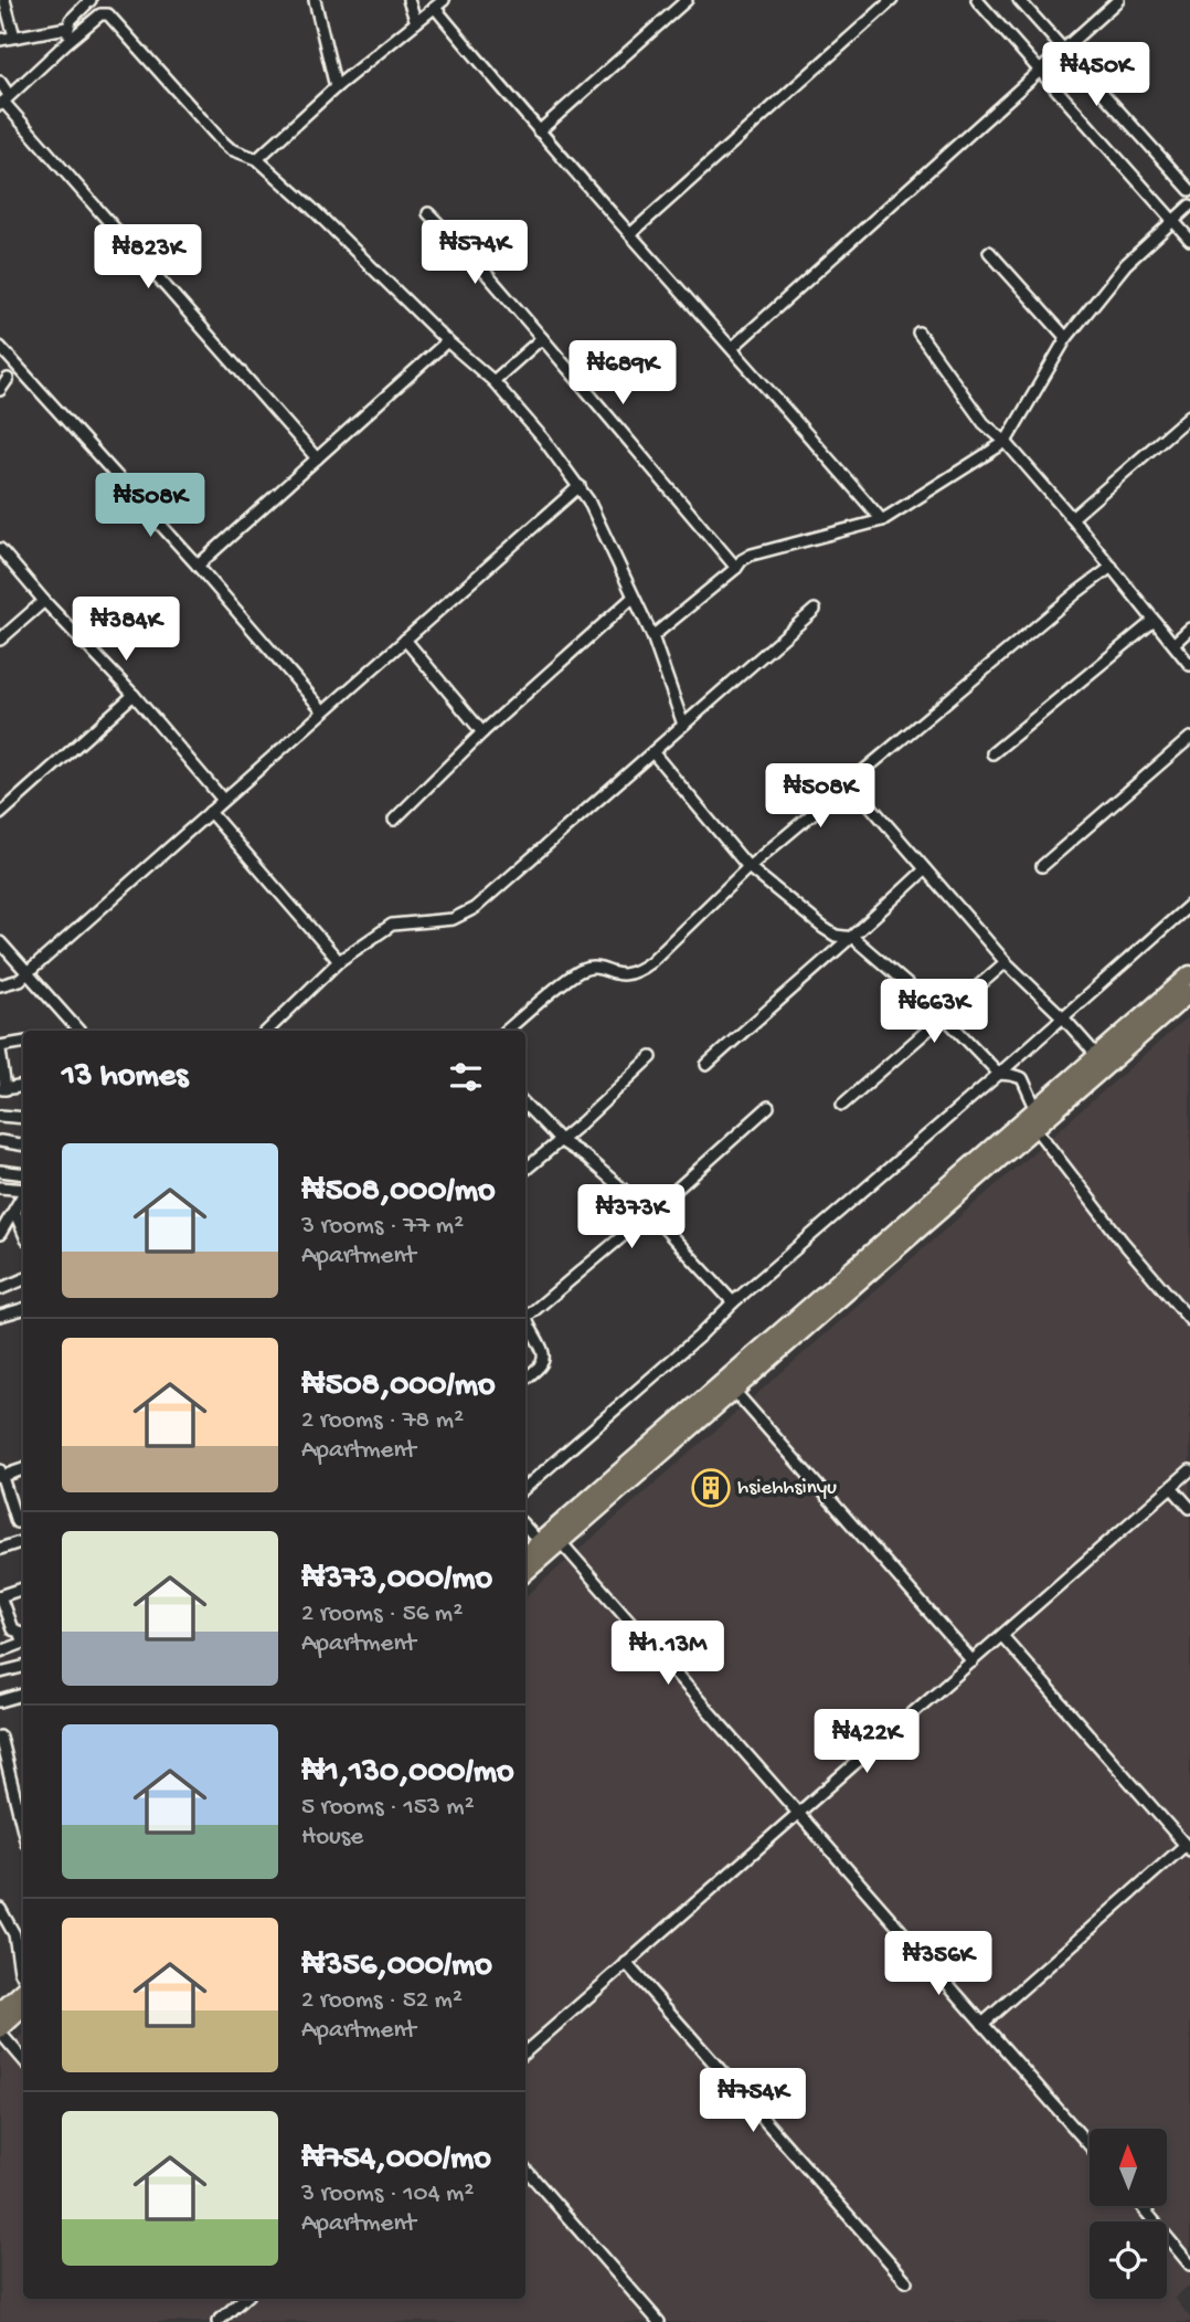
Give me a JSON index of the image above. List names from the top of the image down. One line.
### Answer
{"places":{"building":["hsiehhsinyu"]},"north":"top","page":{"price":["₦450K","₦574K","₦823K","₦689K","₦508K","₦384K","₦508K","₦663K","₦373K","₦1.13M","₦422K","₦356K","₦754K"],"heading":"13 homes","list":[{"name":"₦508,000/mo","note":"3 rooms · 77 m² · Apartment"},{"name":"₦508,000/mo","note":"2 rooms · 78 m² · Apartment"},{"name":"₦373,000/mo","note":"2 rooms · 56 m² · Apartment"},{"name":"₦1,130,000/mo","note":"5 rooms · 153 m² · House"},{"name":"₦356,000/mo","note":"2 rooms · 52 m² · Apartment"},{"name":"₦754,000/mo","note":"3 rooms · 104 m² · Apartment"}]}}
